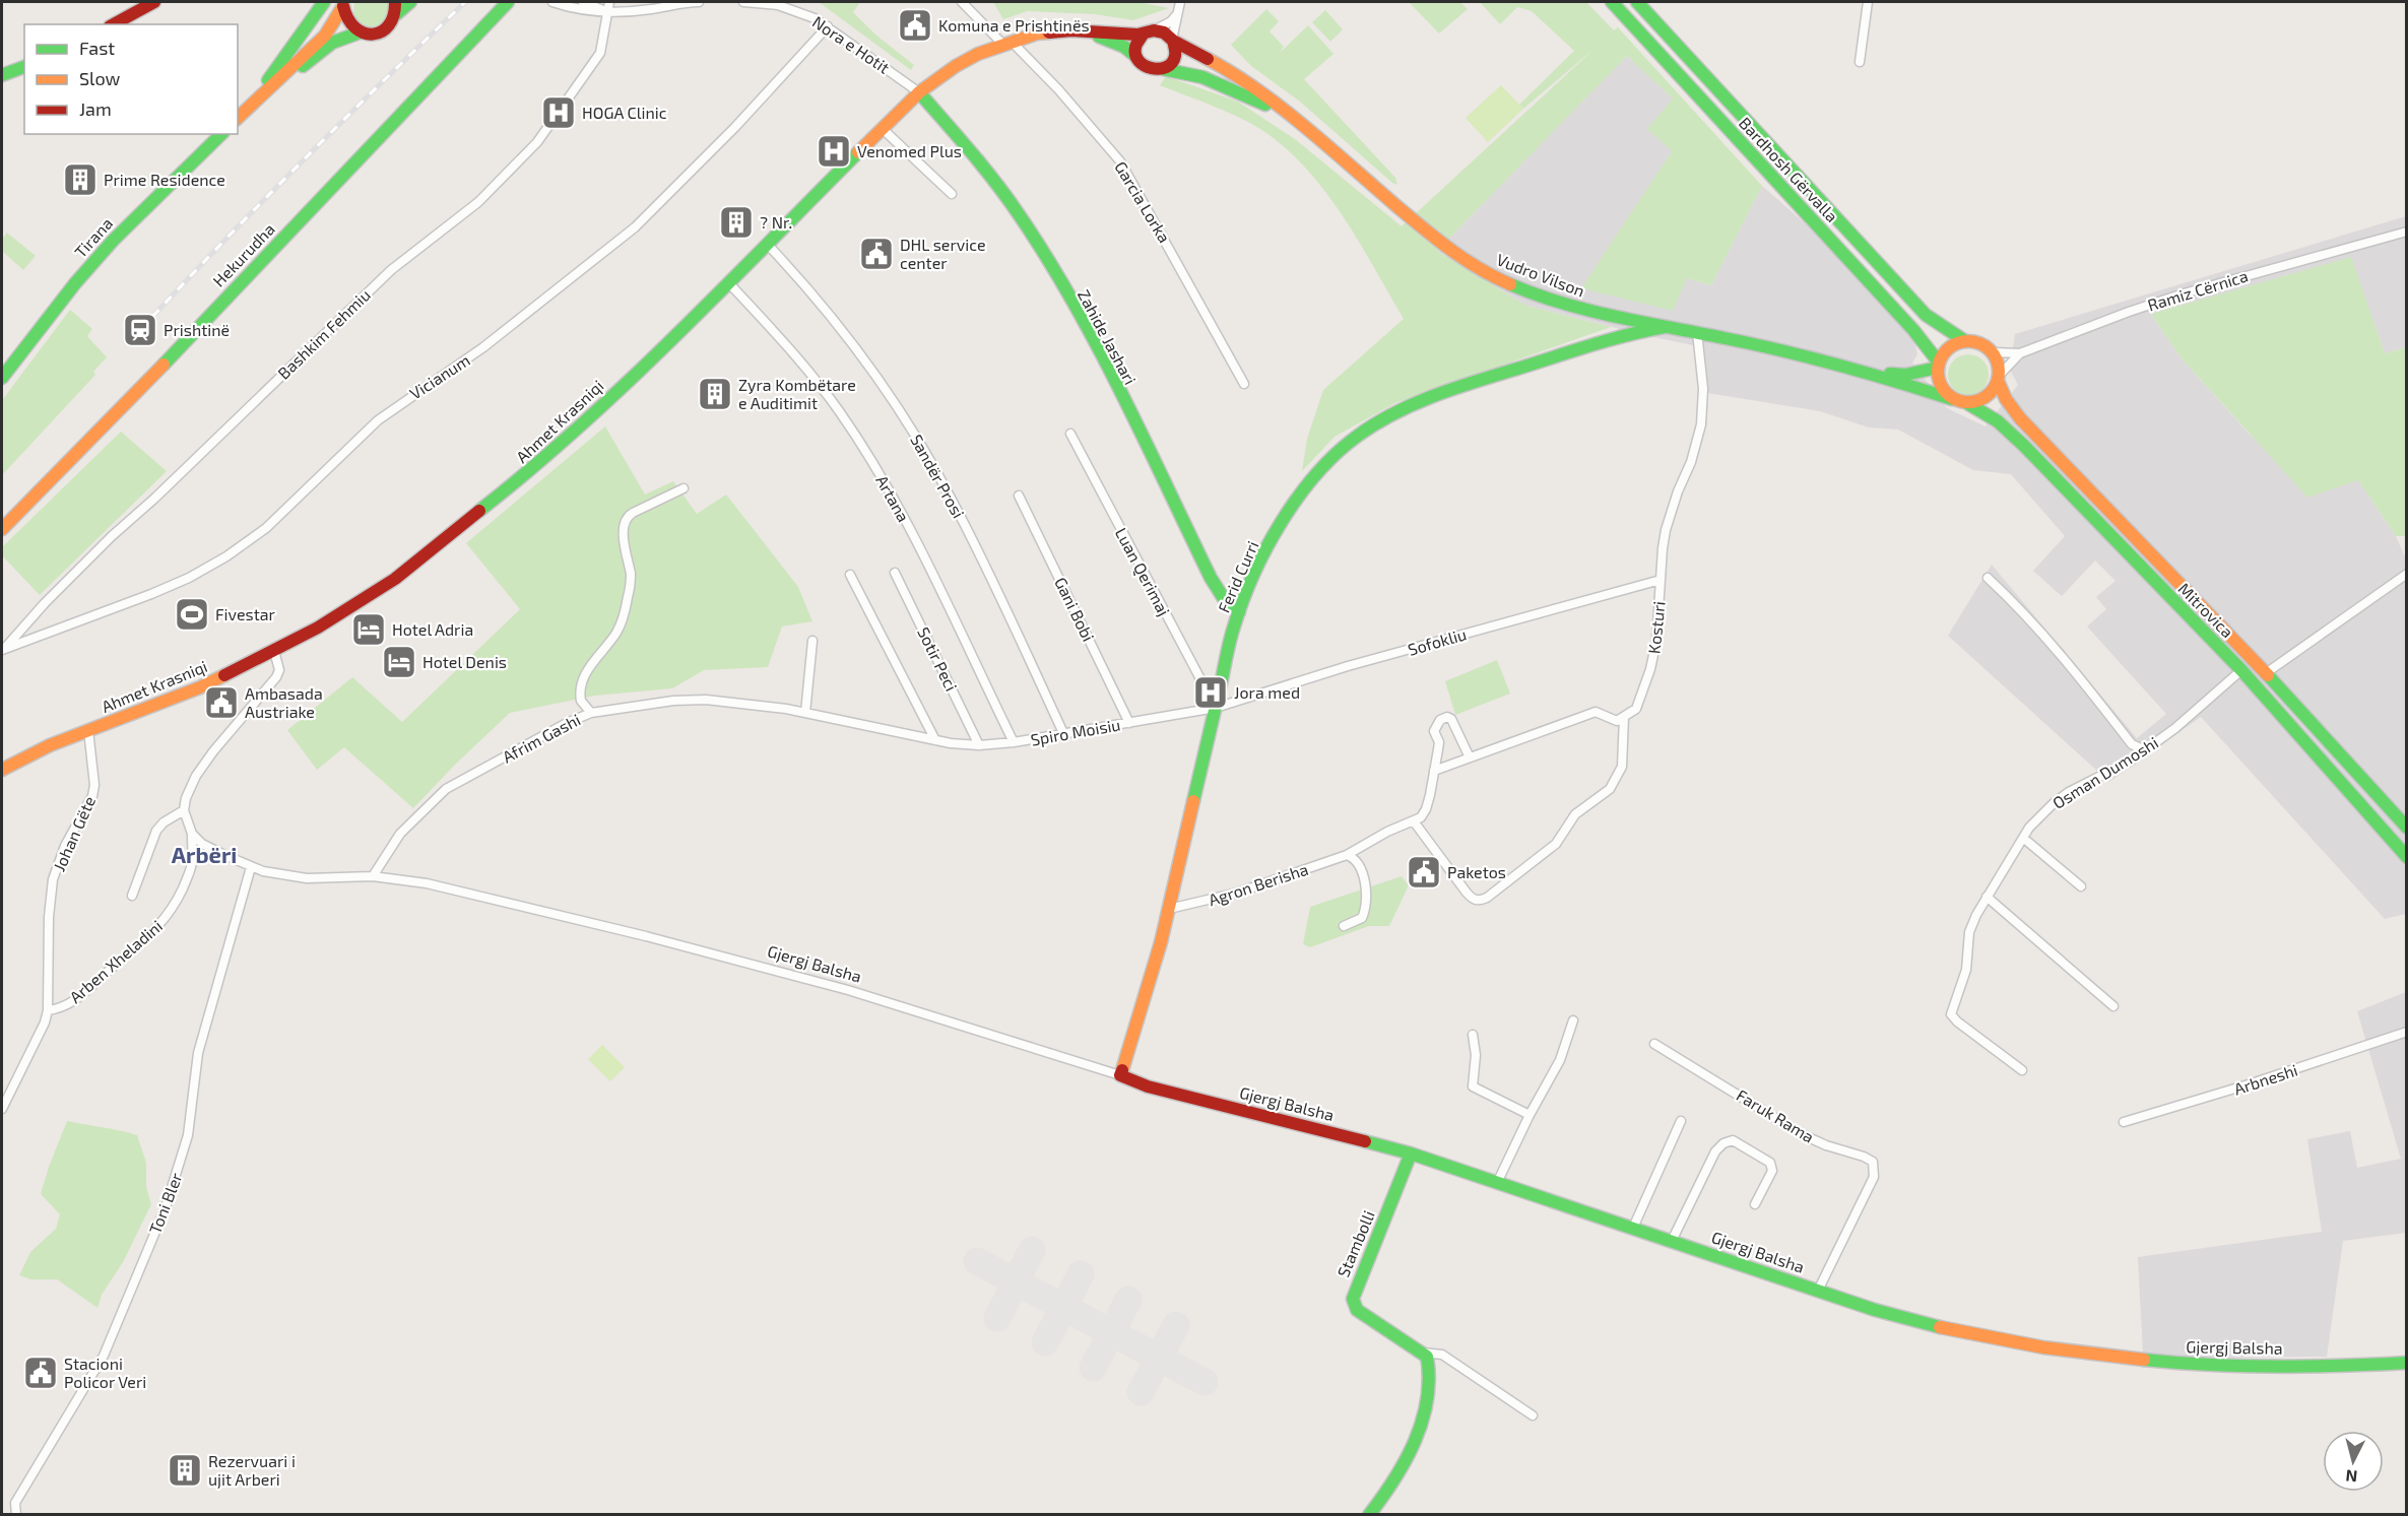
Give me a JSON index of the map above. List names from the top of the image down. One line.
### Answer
{"streets":{"main road":["Bardhosh Gërvalla","Tirana","Hekurudha","Vudro Vilson","Zahide Jashari","Ahmet Krasniqi","Ferid Curri","Mitrovica","Gjergj Balsha","Stambolli"],"street":["Nora e Hotit","Garcia Lorka","Ramiz Cërnica","Bashkim Fehmiu","Vicianum","Sandër Prosi","Artana","Luan Qerimaj","Gani Bobi","Kosturi","Sofokliu","Sotir Peci","Spiro Moisiu","Afrim Gashi","Osman Dumoshi","Johan Gëte","Agron Berisha","Arben Xheladini","Arbneshi","Faruk Rama","Toni Bler"]},"crossings":[["Nora e Hotit","Zahide Jashari"],["Nora e Hotit","Vicianum"],["Nora e Hotit","Ahmet Krasniqi"],["Bardhosh Gërvalla","Ramiz Cërnica"],["Bardhosh Gërvalla","Mitrovica"],["Garcia Lorka","Ahmet Krasniqi"],["Vudro Vilson","Ahmet Krasniqi"],["Vudro Vilson","Ferid Curri"],["Vudro Vilson","Kosturi"],["Ramiz Cërnica","Mitrovica"],["Bashkim Fehmiu","Vicianum"],["Zahide Jashari","Ahmet Krasniqi"],["Zahide Jashari","Ferid Curri"],["Ahmet Krasniqi","Sandër Prosi"],["Ahmet Krasniqi","Artana"],["Ahmet Krasniqi","Johan Gëte"],["Sandër Prosi","Spiro Moisiu"],["Artana","Spiro Moisiu"],["Luan Qerimaj","Ferid Curri"],["Luan Qerimaj","Sofokliu"],["Luan Qerimaj","Spiro Moisiu"],["Ferid Curri","Sofokliu"],["Ferid Curri","Spiro Moisiu"],["Ferid Curri","Agron Berisha"],["Ferid Curri","Gjergj Balsha"],["Gani Bobi","Spiro Moisiu"],["Mitrovica","Osman Dumoshi"],["Kosturi","Sofokliu"],["Sofokliu","Spiro Moisiu"],["Sotir Peci","Spiro Moisiu"],["Spiro Moisiu","Afrim Gashi"],["Afrim Gashi","Gjergj Balsha"],["Johan Gëte","Arben Xheladini"],["Arben Xheladini","Gjergj Balsha"],["Gjergj Balsha","Faruk Rama"],["Gjergj Balsha","Toni Bler"],["Gjergj Balsha","Stambolli"]],"districts":["Arbëri"],"places":{"public building":["Komuna e Prishtinës","DHL service center","Ambasada Austriake","Paketos","Stacioni Policor Veri"],"hospital":["HOGA Clinic","Venomed Plus","Jora med"],"building":["Prime Residence","? Nr.","Zyra Kombëtare e Auditimit","Rezervuari i ujit Arberi"],"station":["Prishtinë"],"sports":["Fivestar"],"hotel":["Hotel Adria","Hotel Denis"]},"legend":["Fast","Slow","Jam"],"north":"bottom"}
